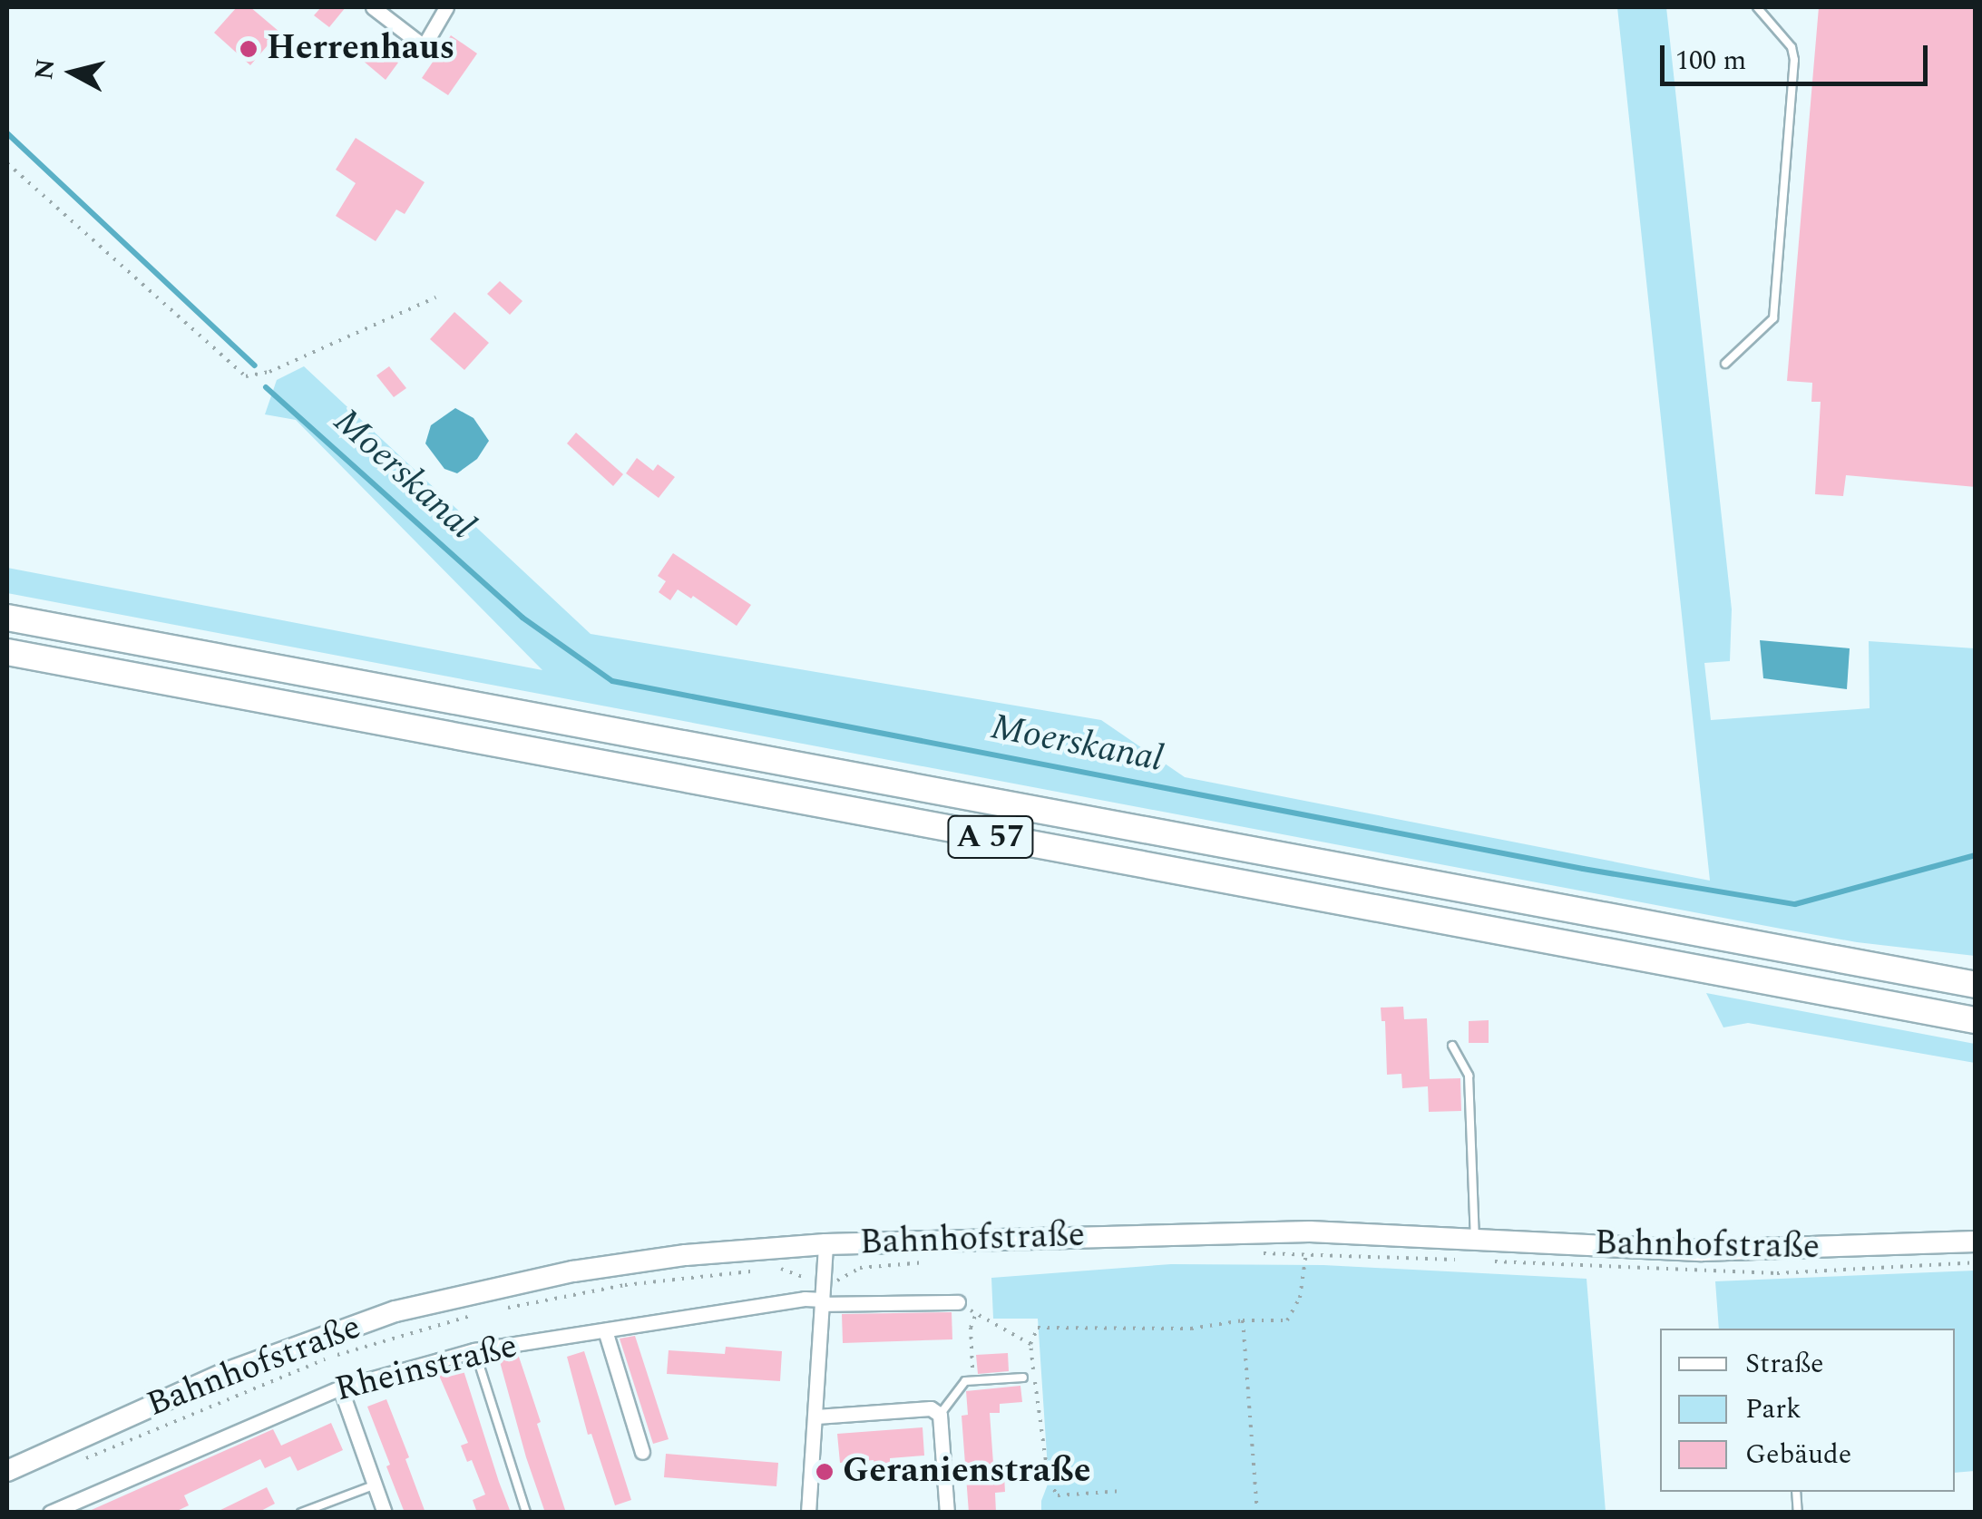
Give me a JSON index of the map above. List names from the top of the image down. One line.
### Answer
{"streets":{"highway":["A 57"],"main road":["Bahnhofstraße"],"street":["Rheinstraße"]},"water":["Moerskanal"],"places":["Herrenhaus","Geranienstraße"],"legend":["Straße","Park","Gebäude"],"scale_bar":"100 m","north":"left"}
